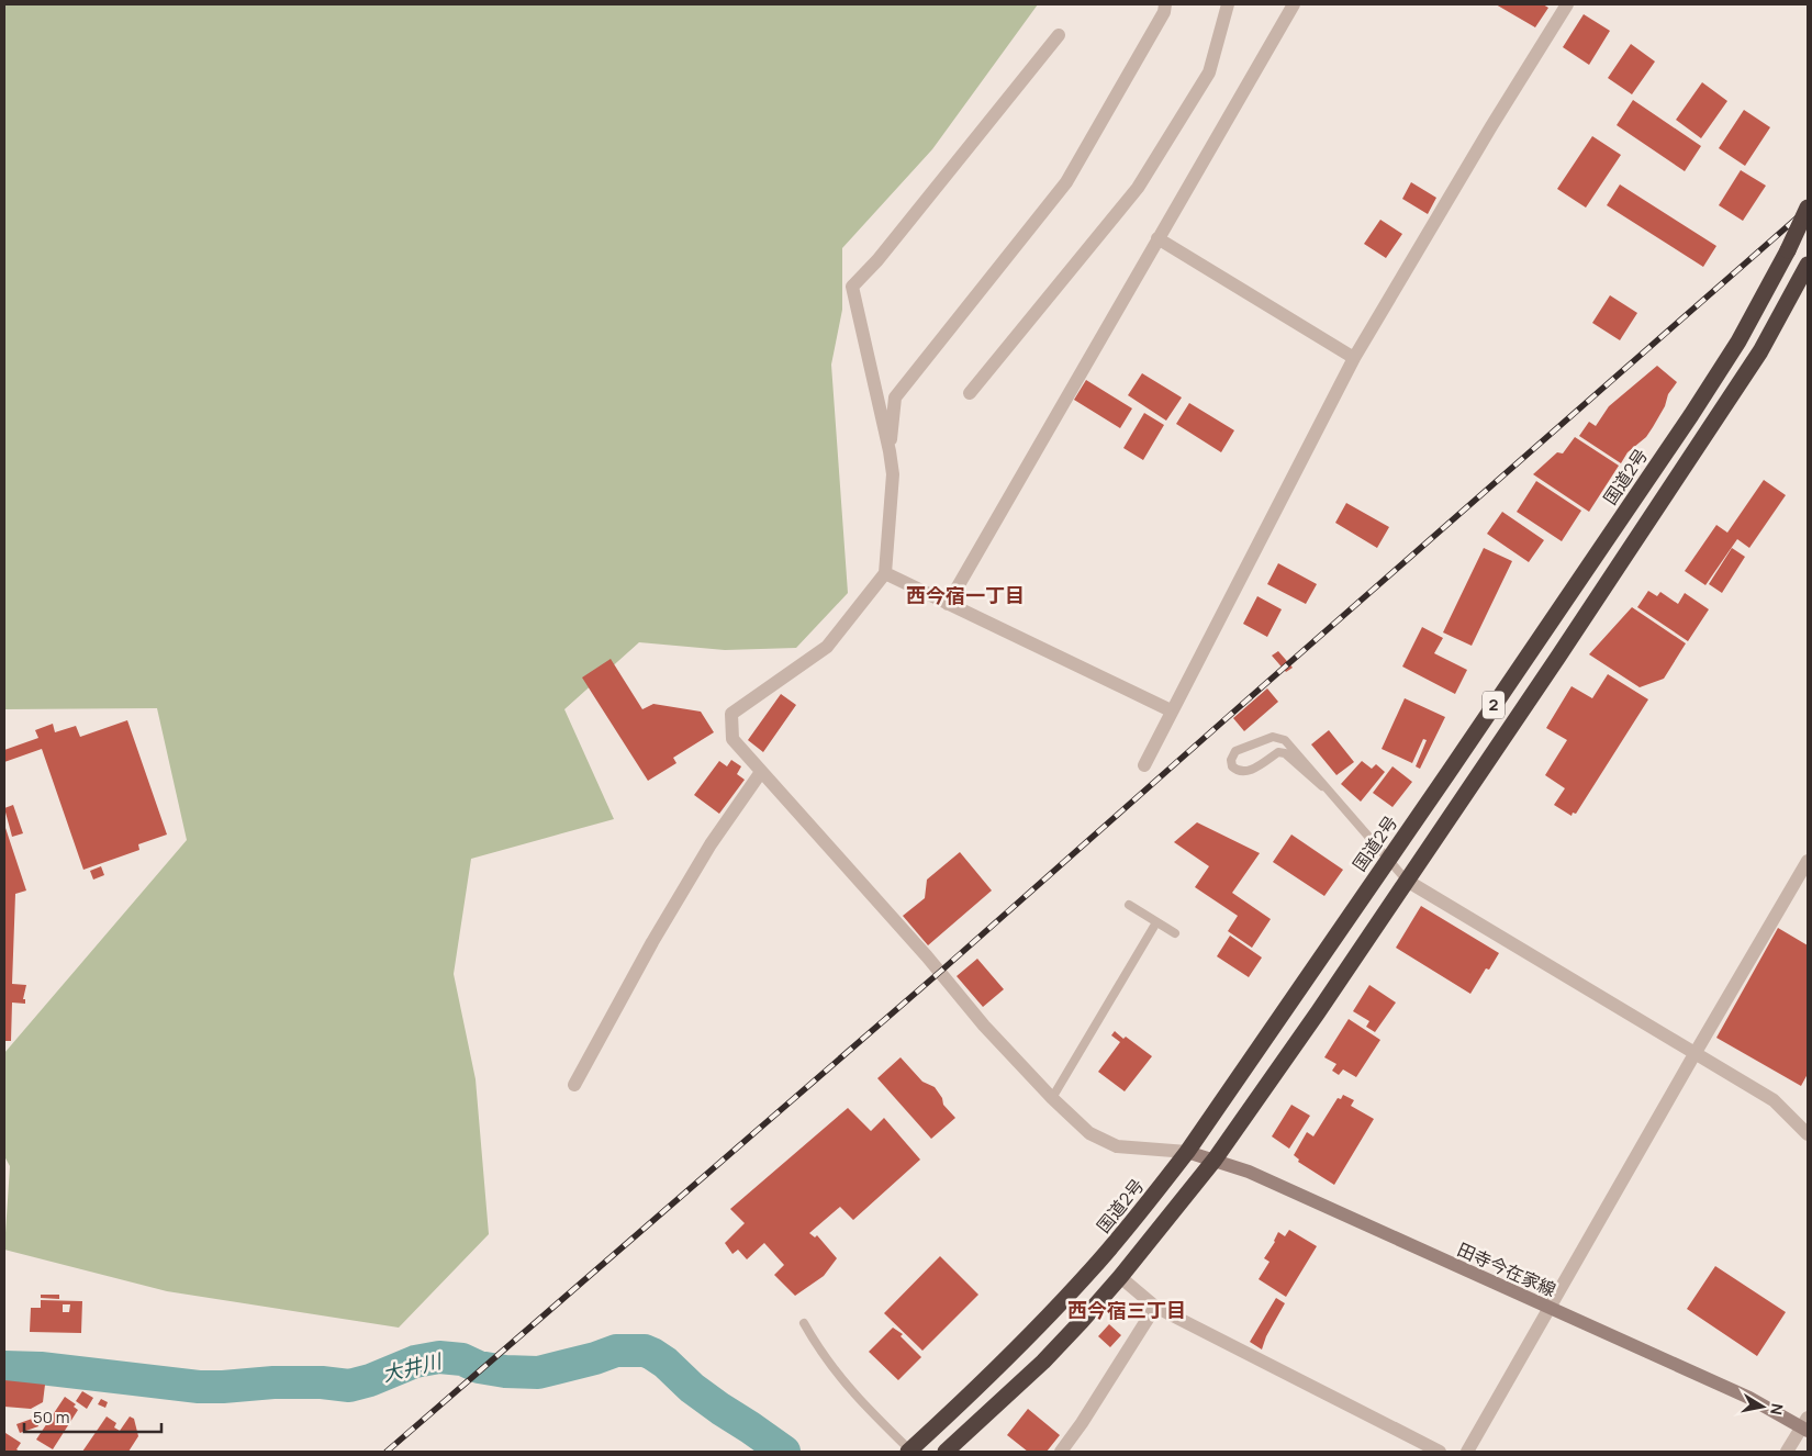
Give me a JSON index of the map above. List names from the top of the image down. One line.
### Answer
{"streets":{"highway":["国道2号","2"],"main road":["田寺今在家線"]},"crossings":[["国道2号","田寺今在家線"],["2","田寺今在家線"]],"districts":["西今宿一丁目","西今宿三丁目"],"water":["大井川"],"scale_bar":"50 m","north":"right"}
